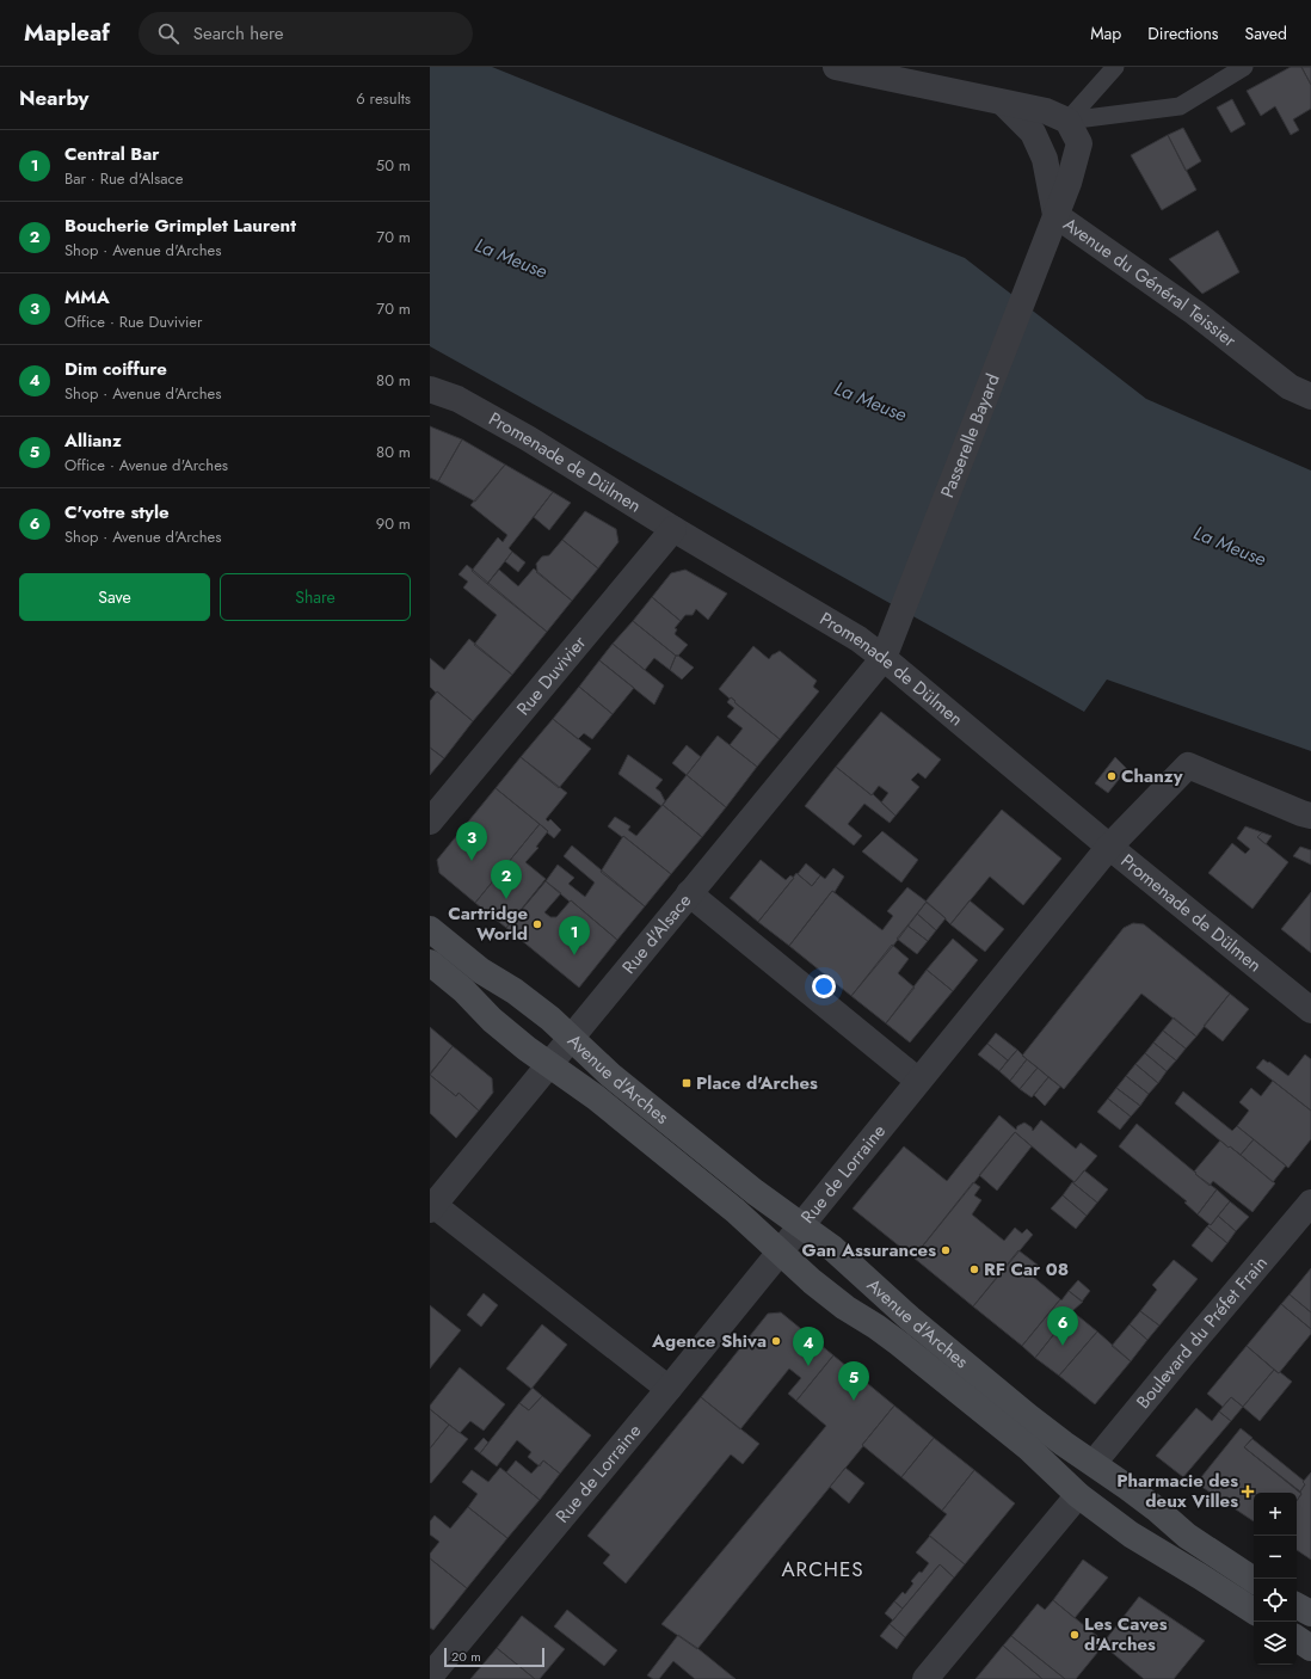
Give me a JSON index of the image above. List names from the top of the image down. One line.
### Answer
{"streets":{"main road":["Avenue d'Arches"],"street":["Avenue du Général Teissier","Passerelle Bayard","Promenade de Dülmen","Rue Duvivier","Rue d'Alsace","Rue de Lorraine","Boulevard du Préfet Frain"]},"crossings":[["Avenue du Général Teissier","Passerelle Bayard"],["Passerelle Bayard","Promenade de Dülmen"],["Passerelle Bayard","Rue d'Alsace"],["Promenade de Dülmen","Rue Duvivier"],["Promenade de Dülmen","Rue d'Alsace"],["Promenade de Dülmen","Rue de Lorraine"],["Rue d'Alsace","Avenue d'Arches"],["Avenue d'Arches","Rue de Lorraine"],["Avenue d'Arches","Boulevard du Préfet Frain"]],"districts":["ARCHES"],"water":["La Meuse"],"places":{"other":["Chanzy","Cartridge World","Gan Assurances","RF Car 08","Agence Shiva","Les Caves d'Arches"],"transit":["Place d'Arches"],"health":["Pharmacie des deux Villes"]},"scale_bar":"20 m","page":{"header":"Mapleaf","search":"Search here","nav":["Map","Directions","Saved"],"heading":["Nearby","6 results"],"list":[{"mark":"1","name":"Central Bar","note":"Bar · Rue d'Alsace","value":"50 m"},{"mark":"2","name":"Boucherie Grimplet Laurent","note":"Shop · Avenue d'Arches","value":"70 m"},{"mark":"3","name":"MMA","note":"Office · Rue Duvivier","value":"70 m"},{"mark":"4","name":"Dim coiffure","note":"Shop · Avenue d'Arches","value":"80 m"},{"mark":"5","name":"Allianz","note":"Office · Avenue d'Arches","value":"80 m"},{"mark":"6","name":"C'votre style","note":"Shop · Avenue d'Arches","value":"90 m"}],"buttons":["Save","Share"],"pins":["3","2","1","6","4","5"],"map_buttons":["+","−"],"scale":"20 m"}}
